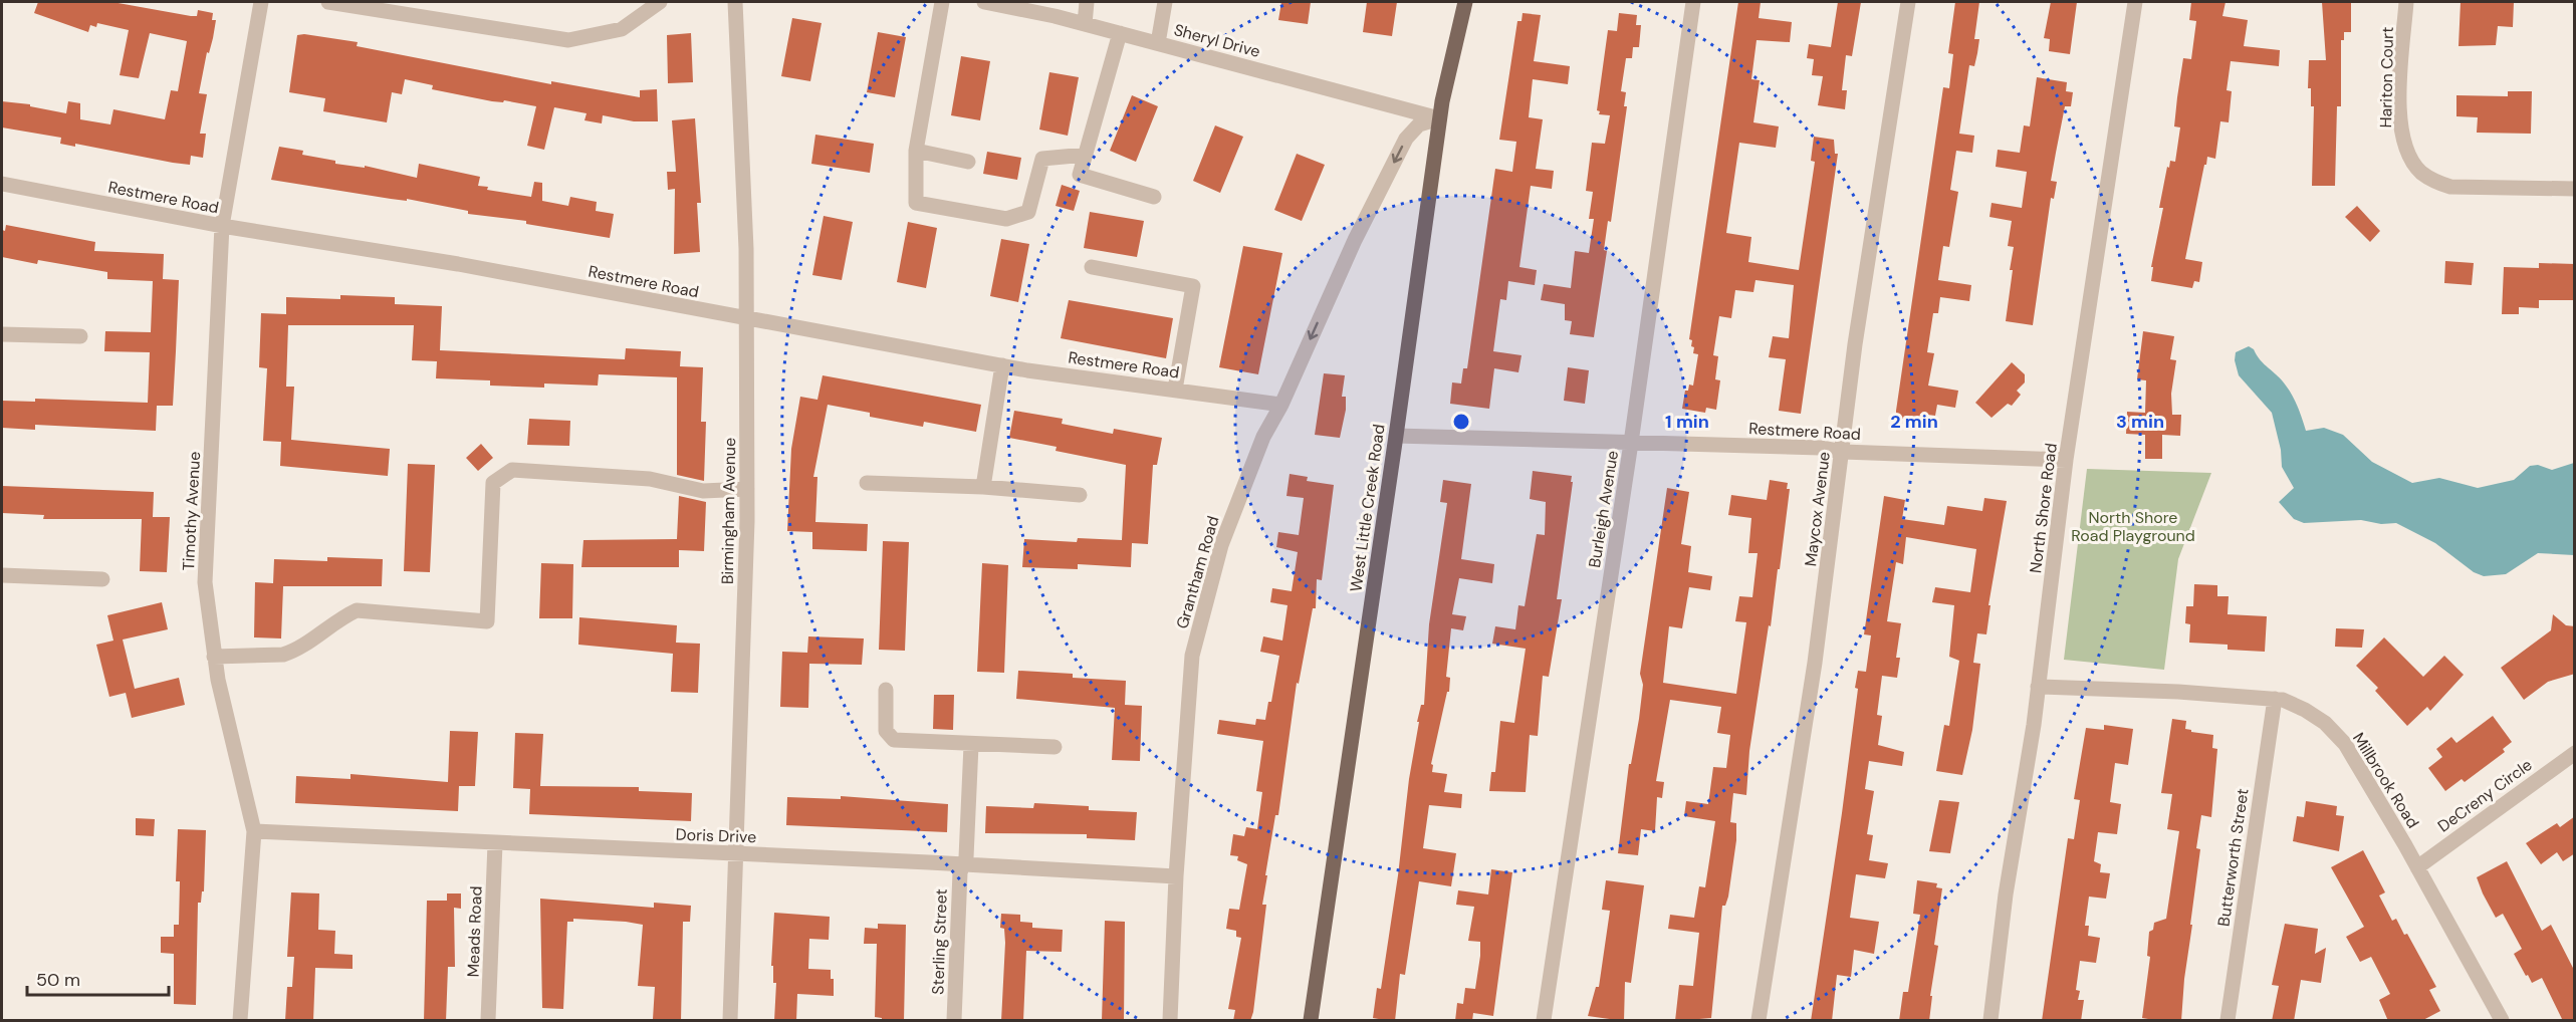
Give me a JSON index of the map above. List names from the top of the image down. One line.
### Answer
{"streets":{"main road":["West Little Creek Road"],"street":["Sheryl Drive","Hariton Court","Restmere Road","North Shore Road","Burleigh Avenue","Maycox Avenue","Timothy Avenue","Birmingham Avenue","Grantham Road","Millbrook Road","DeCreny Circle","Doris Drive","Butterworth Street","Meads Road","Sterling Street"]},"crossings":[["Sheryl Drive","West Little Creek Road"],["Sheryl Drive","Grantham Road"],["Restmere Road","West Little Creek Road"],["Restmere Road","North Shore Road"],["Restmere Road","Burleigh Avenue"],["Restmere Road","Maycox Avenue"],["Restmere Road","Timothy Avenue"],["Restmere Road","Birmingham Avenue"],["Restmere Road","Grantham Road"],["West Little Creek Road","Grantham Road"],["North Shore Road","Millbrook Road"],["Timothy Avenue","Doris Drive"],["Birmingham Avenue","Doris Drive"],["Grantham Road","Doris Drive"],["Millbrook Road","DeCreny Circle"],["Millbrook Road","Butterworth Street"],["Doris Drive","Meads Road"],["Doris Drive","Sterling Street"]],"parks":["North Shore Road Playground"],"scale_bar":"50 m","rings":["1 min","2 min","3 min"]}
